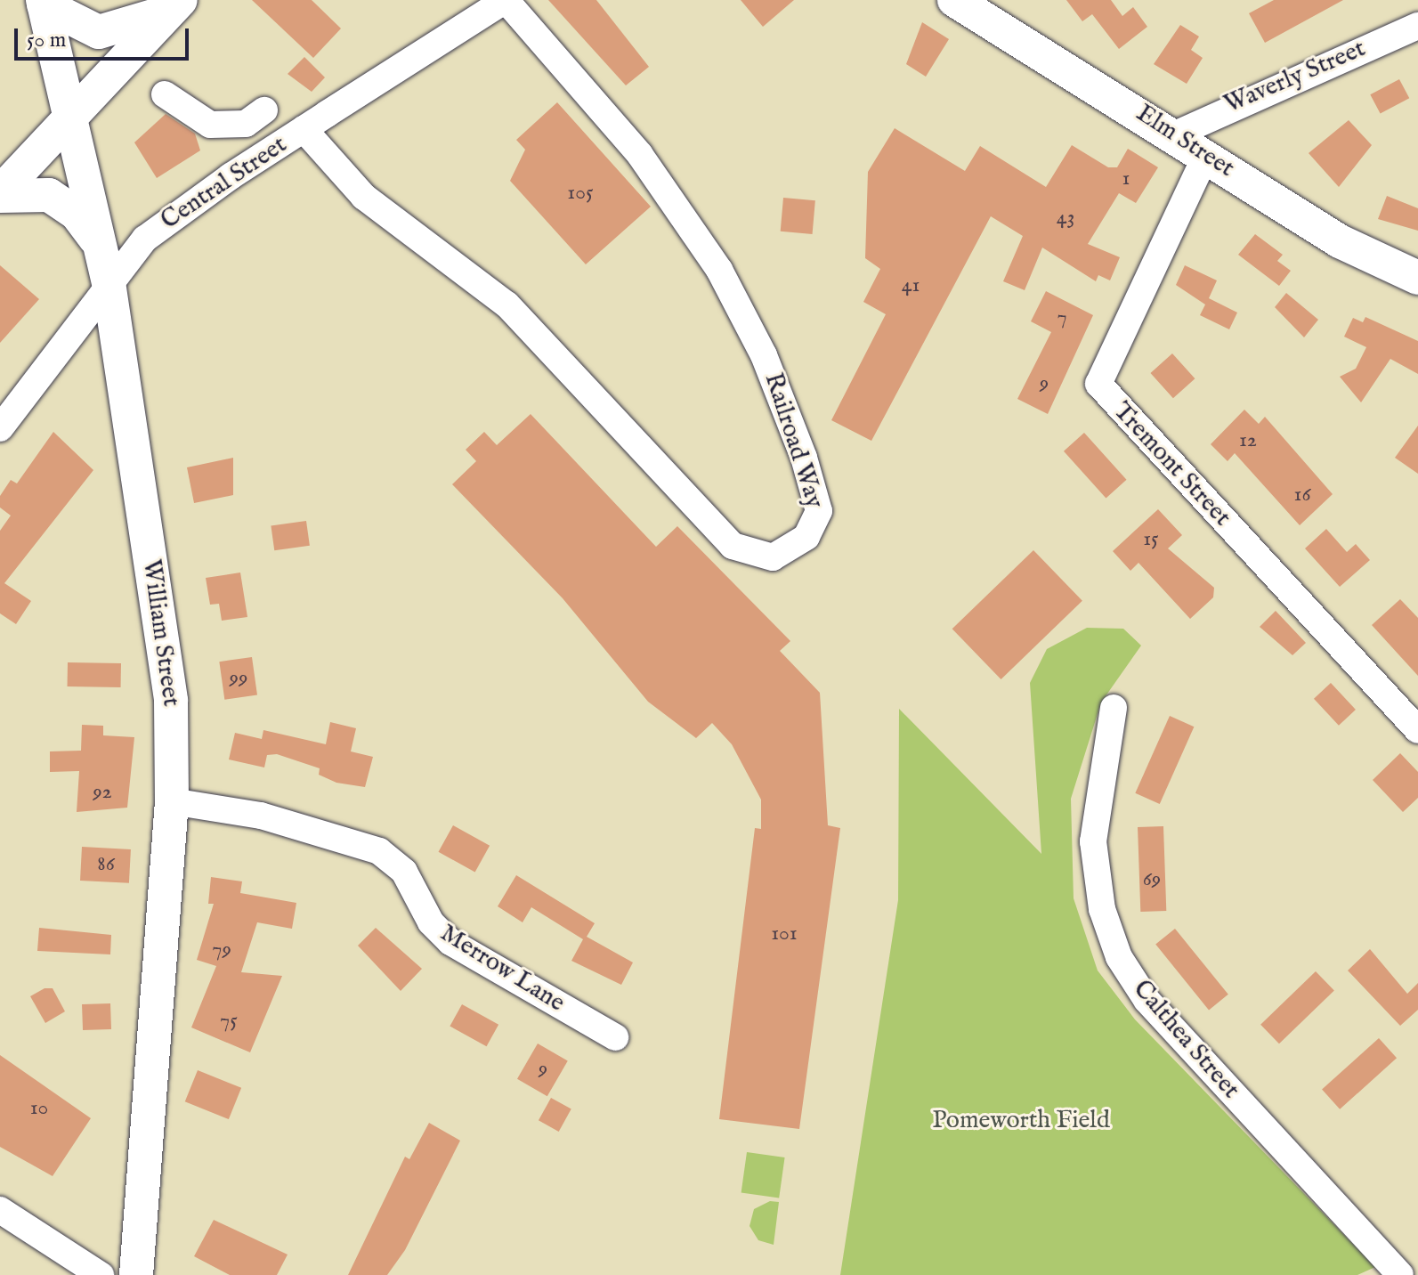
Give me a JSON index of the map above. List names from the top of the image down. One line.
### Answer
{"streets":{"main road":["Elm Street","William Street"],"street":["Waverly Street","Central Street","Railroad Way","Tremont Street","Merrow Lane","Calthea Street"]},"crossings":[["Waverly Street","Elm Street"],["Elm Street","Tremont Street"],["Central Street","Railroad Way"],["Central Street","William Street"],["William Street","Merrow Lane"]],"parks":["Pomeworth Field"],"house_numbers":["1","105","43","41","7","9","12","16","15","99","92","86","69","101","79","75","9","10"],"scale_bar":"50 m"}
